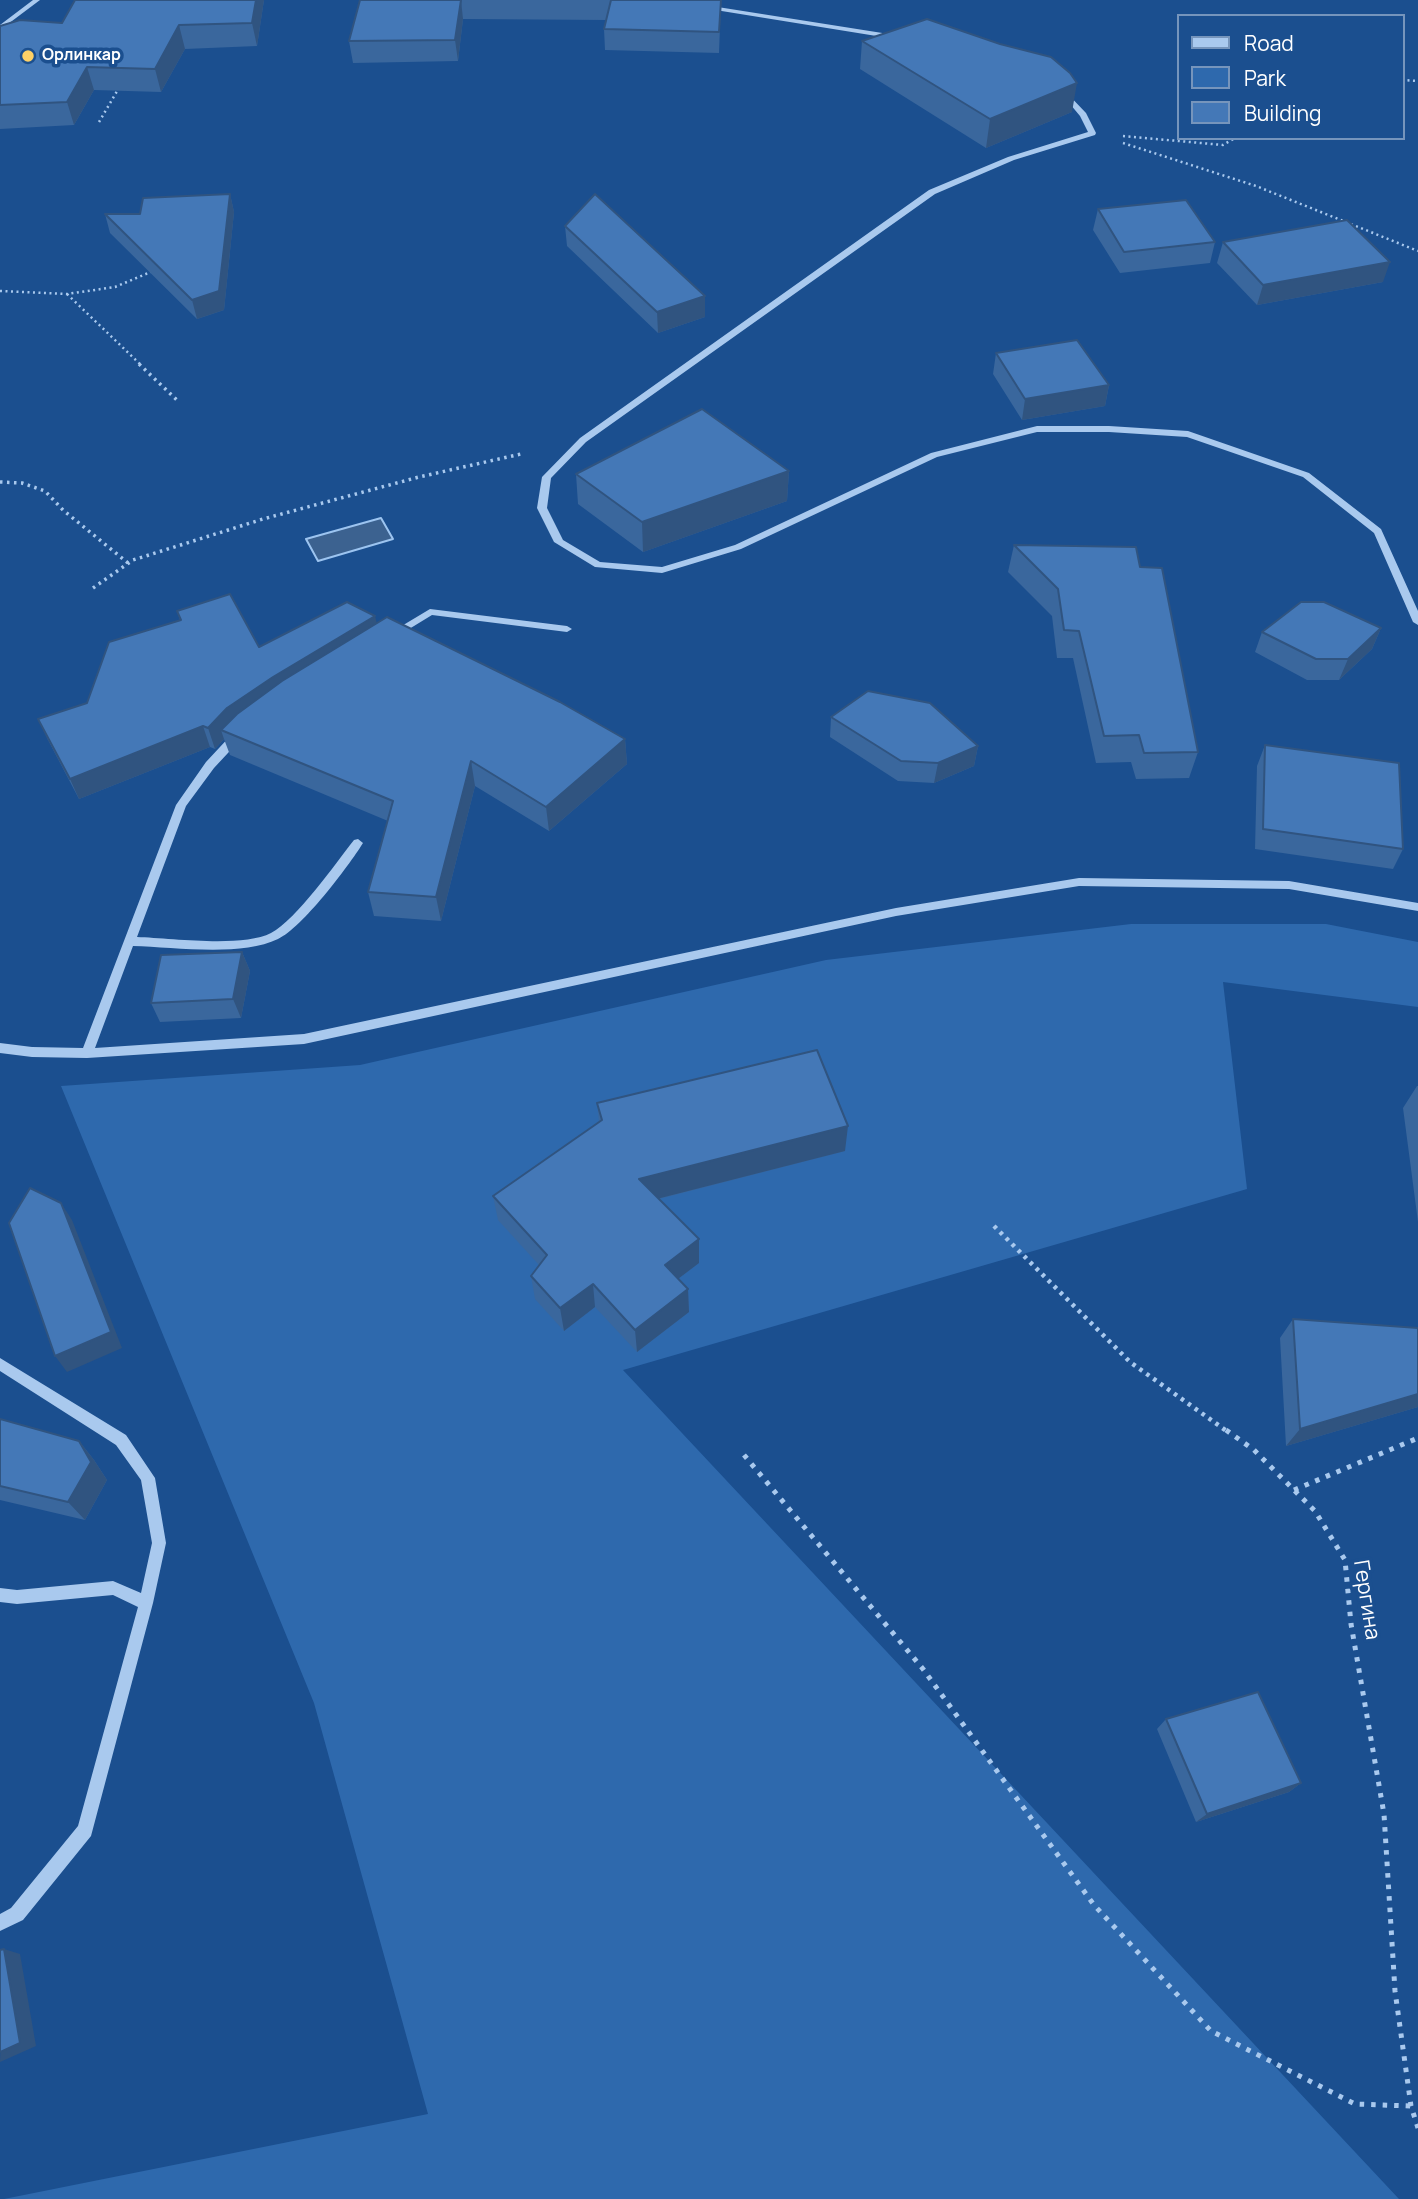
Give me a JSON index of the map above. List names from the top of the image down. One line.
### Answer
{"streets":{"path":["Гергина"]},"places":["Орлинкар"],"legend":["Road","Park","Building"]}
